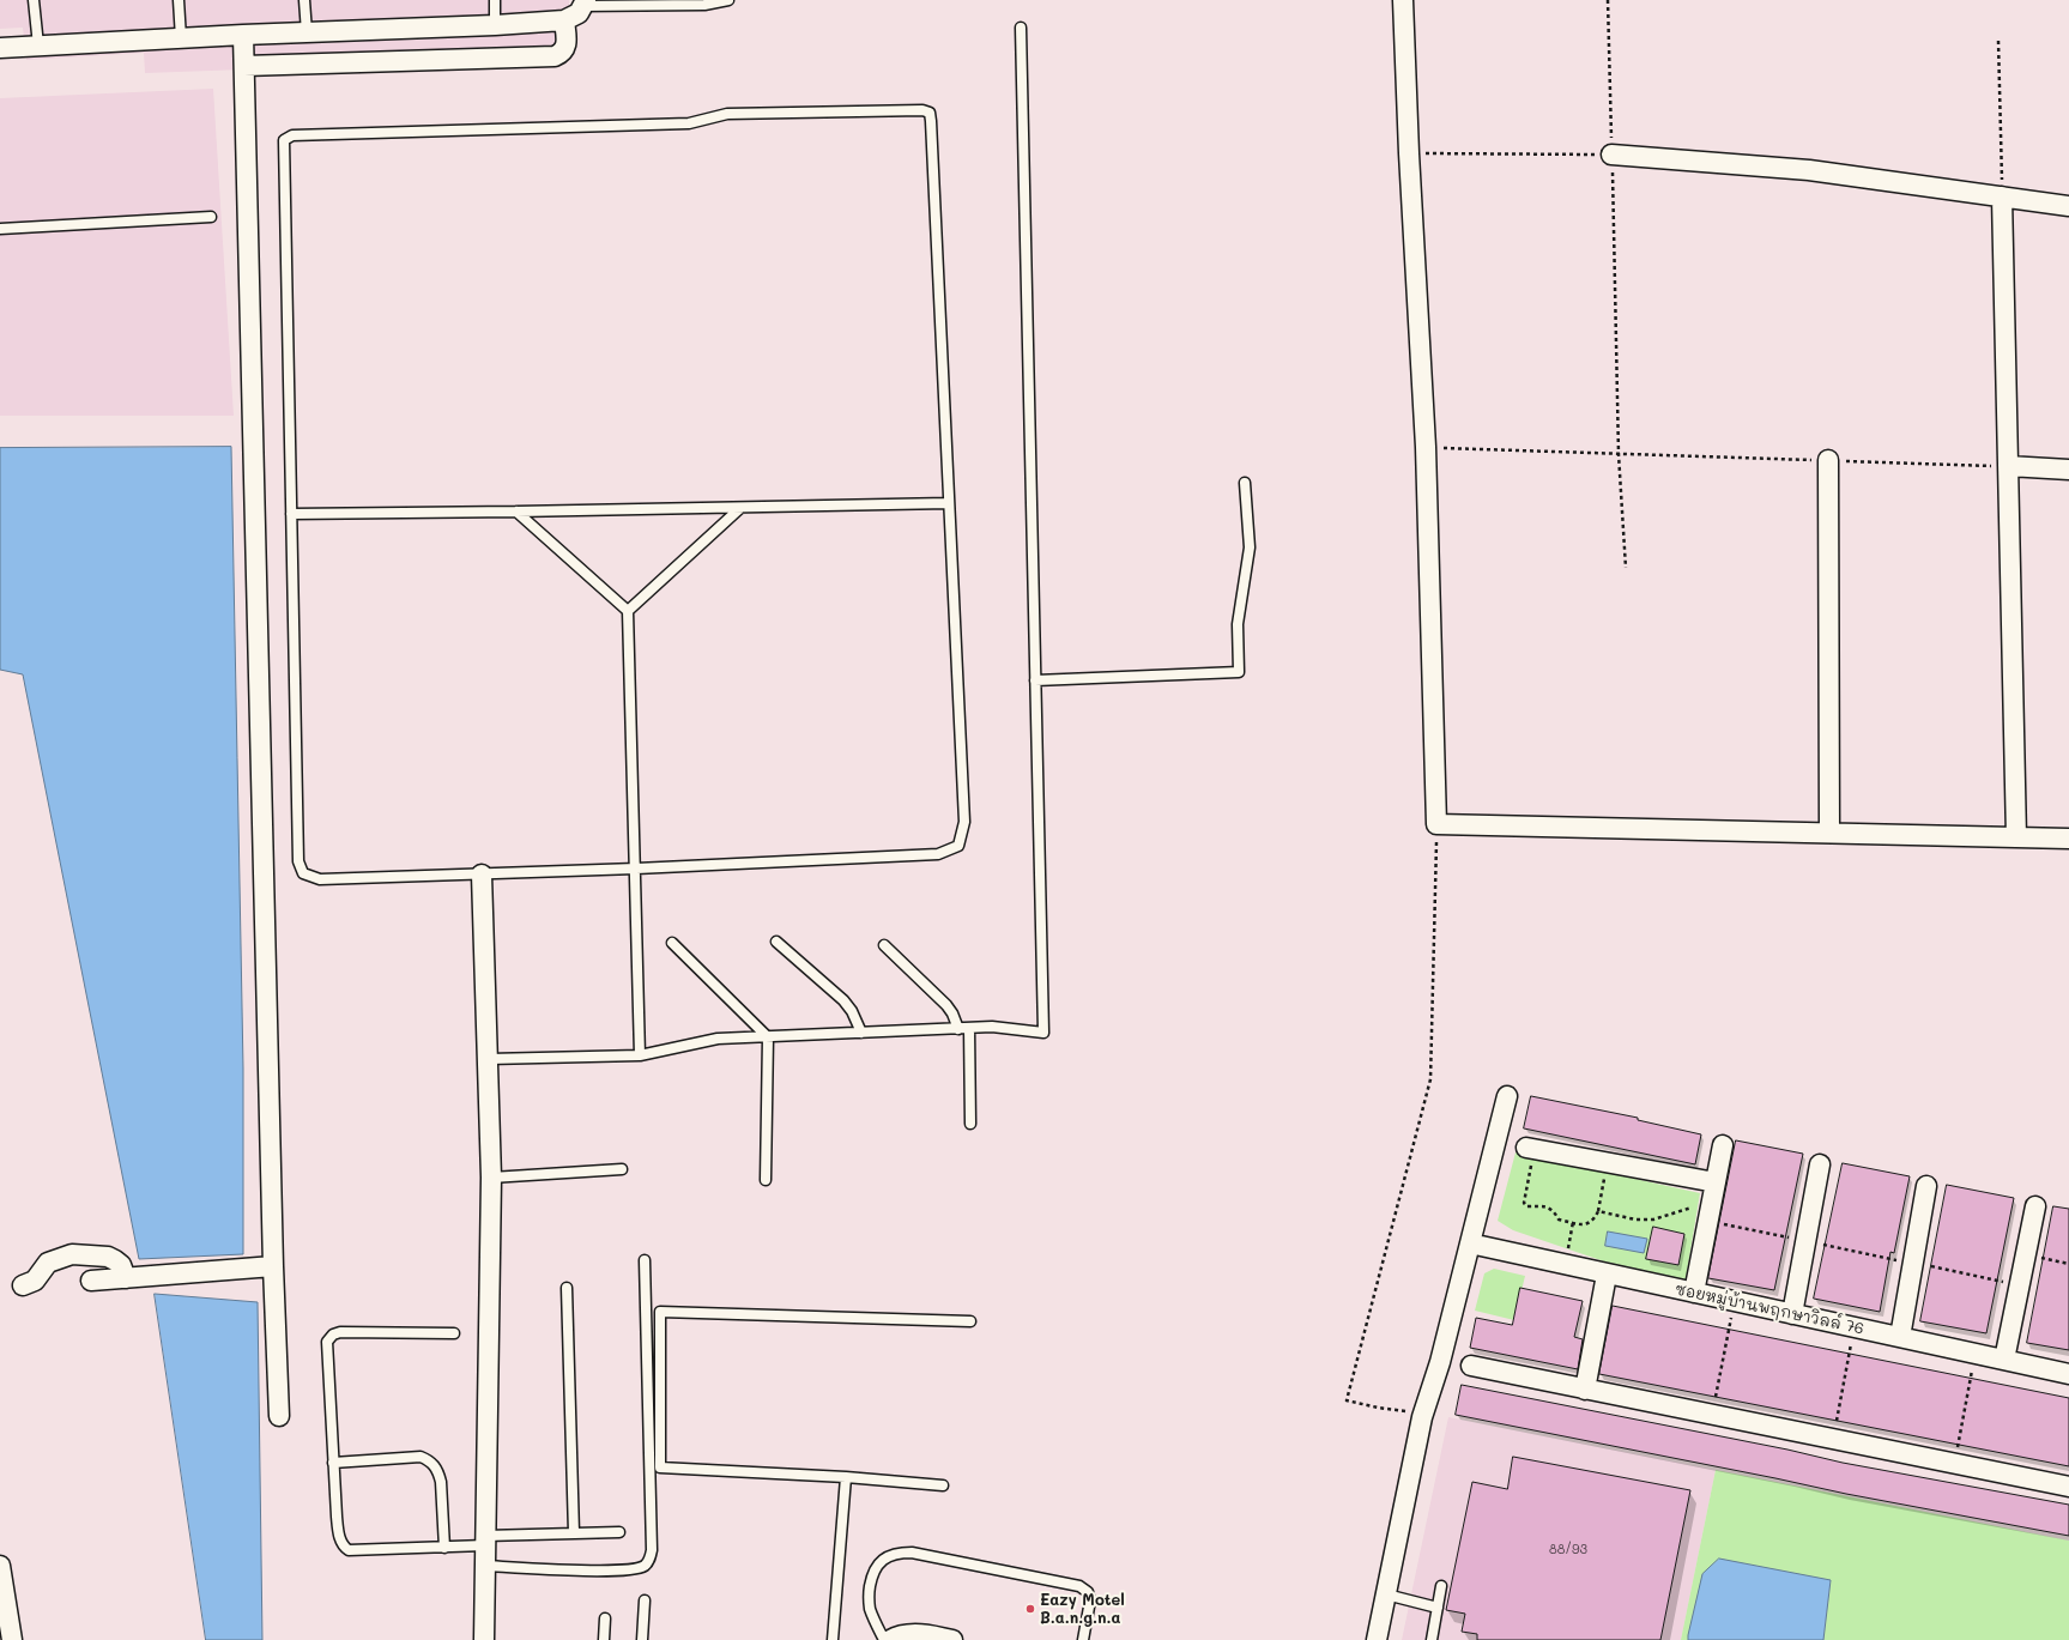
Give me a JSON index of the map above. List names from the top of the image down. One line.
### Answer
{"streets":{"street":["ซอยหมู่บ้านพฤกษาวิลล์ 76"]},"places":["Eazy Motel B.a.n.g.n.a"],"house_numbers":["88/93"]}
